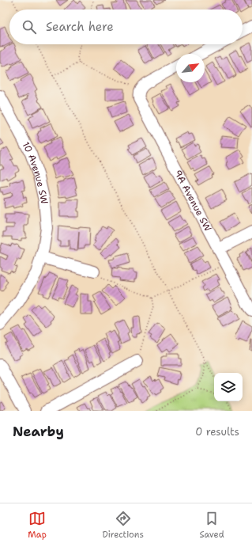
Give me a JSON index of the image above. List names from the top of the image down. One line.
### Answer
{"streets":{"street":["10 Avenue SW","9A Avenue SW"]},"north":"top right","page":{"search":"Search here","heading":["Nearby","0 results"],"nav":["Map","Directions","Saved"]}}
